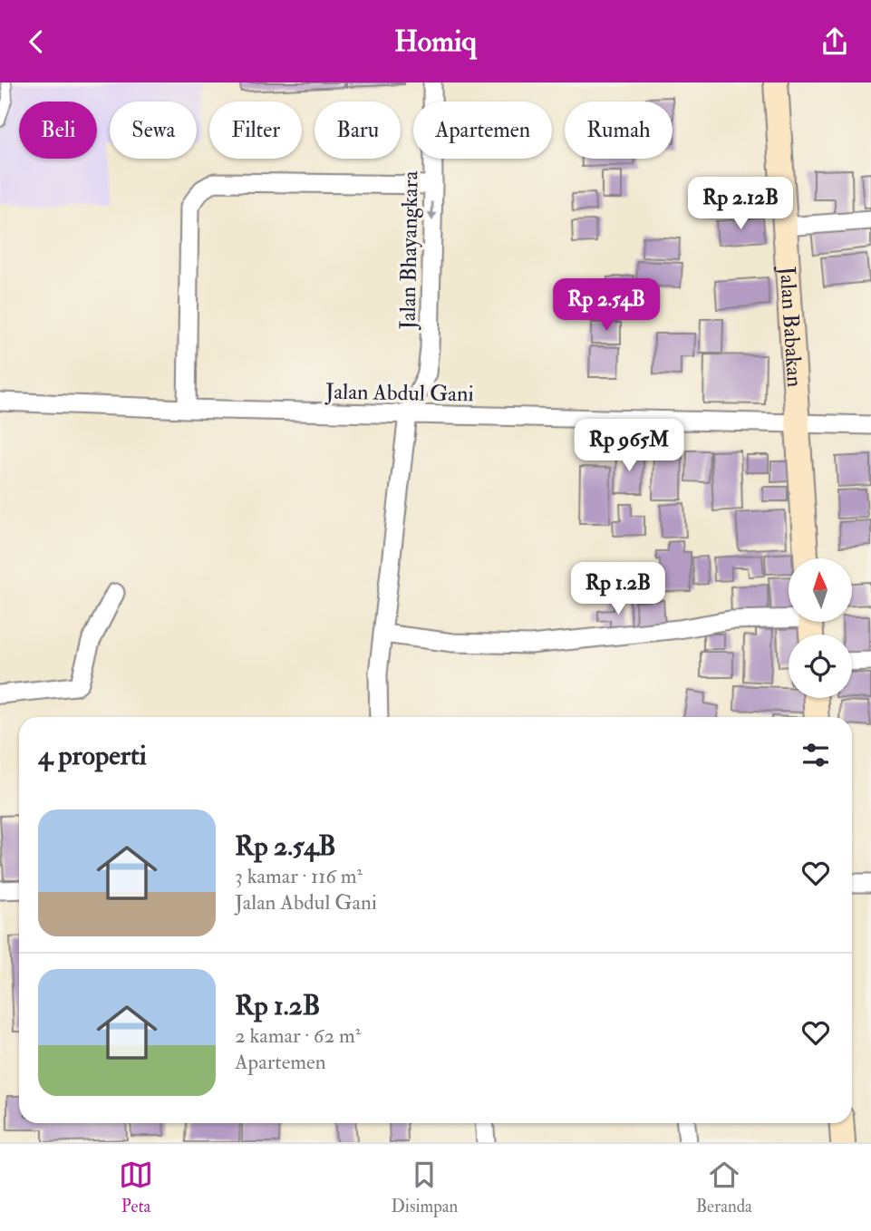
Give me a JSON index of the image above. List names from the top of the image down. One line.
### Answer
{"streets":{"street":["Jalan Bhayangkara","Jalan Babakan","Jalan Abdul Gani"]},"crossings":[["Jalan Bhayangkara","Jalan Abdul Gani"],["Jalan Babakan","Jalan Abdul Gani"]],"one_way":["Jalan Bhayangkara"],"north":"top","page":{"header":"Homiq","chip":["Beli","Sewa","Filter","Baru","Apartemen","Rumah"],"price":["Rp 2.12B","Rp 2.54B","Rp 965M","Rp 1.2B"],"heading":"4 properti","list":[{"name":"Rp 2.54B","note":"3 kamar · 116 m² · Jalan Abdul Gani"},{"name":"Rp 1.2B","note":"2 kamar · 62 m² · Apartemen"}],"tabs":["Peta","Disimpan","Beranda"]}}
